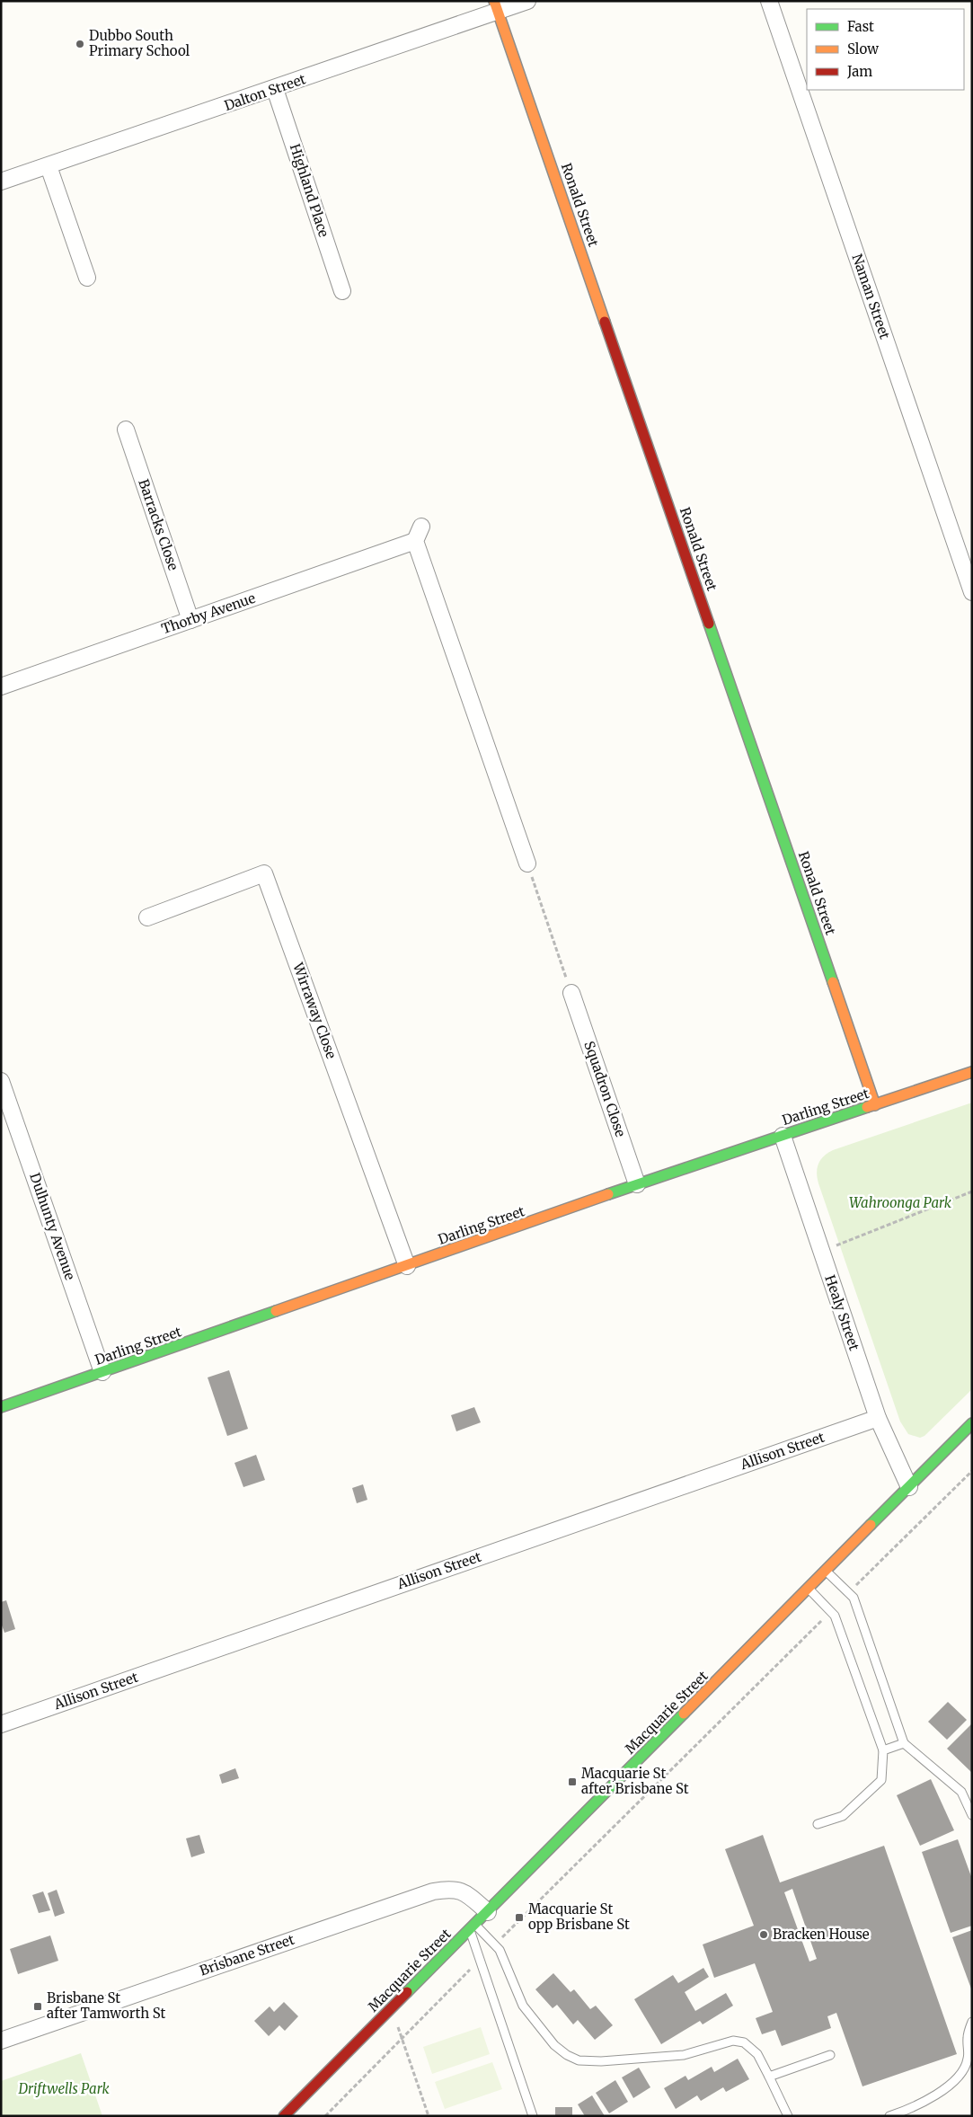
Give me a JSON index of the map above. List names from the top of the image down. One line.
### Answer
{"streets":{"street":["Dalton Street","Highland Place","Ronald Street","Naman Street","Barracks Close","Thorby Avenue","Wirraway Close","Squadron Close","Darling Street","Dulhunty Avenue","Healy Street","Allison Street","Macquarie Street","Brisbane Street"]},"crossings":[["Dalton Street","Highland Place"],["Dalton Street","Ronald Street"],["Ronald Street","Darling Street"],["Barracks Close","Thorby Avenue"],["Wirraway Close","Darling Street"],["Squadron Close","Darling Street"],["Darling Street","Dulhunty Avenue"],["Darling Street","Healy Street"],["Healy Street","Allison Street"],["Healy Street","Macquarie Street"],["Macquarie Street","Brisbane Street"]],"parks":["Wahroonga Park","Driftwells Park"],"places":{"other":["Dubbo South Primary School","Bracken House"],"transit":["Macquarie St after Brisbane St","Macquarie St opp Brisbane St","Brisbane St after Tamworth St"]},"legend":["Fast","Slow","Jam"]}
